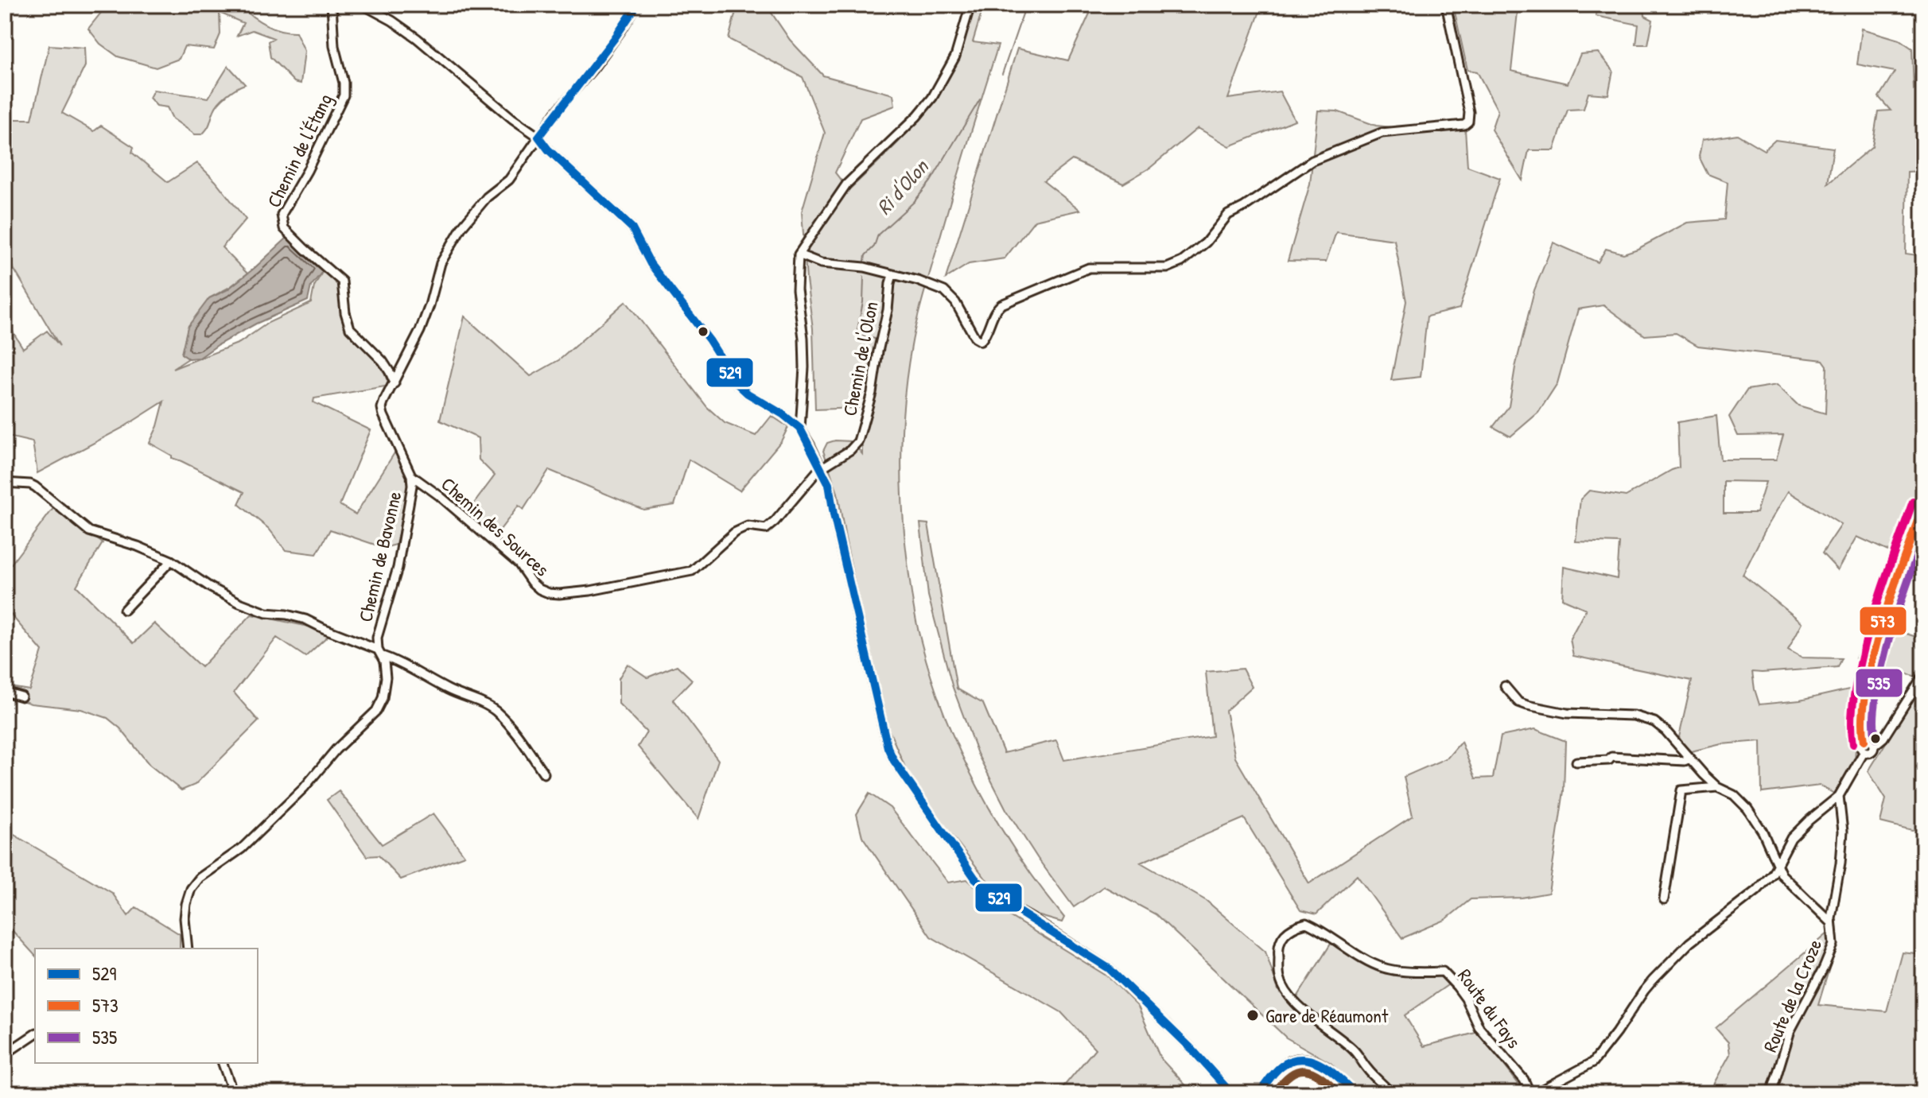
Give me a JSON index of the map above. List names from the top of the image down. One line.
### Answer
{"streets":{"street":["Chemin de l'Étang","Chemin de l'Olon","Chemin des Sources","Chemin de Bavonne","Route de la Croze","Route du Fays"]},"crossings":[["Chemin de l'Étang","Chemin de Bavonne"],["Chemin de l'Olon","Chemin des Sources"],["Chemin des Sources","Chemin de Bavonne"],["Route de la Croze","Route du Fays"]],"water":["Ri d'Olon"],"places":["Gare de Réaumont"],"lines":["transit line 529","transit line 573","transit line 535"],"legend":["529","573","535"]}
